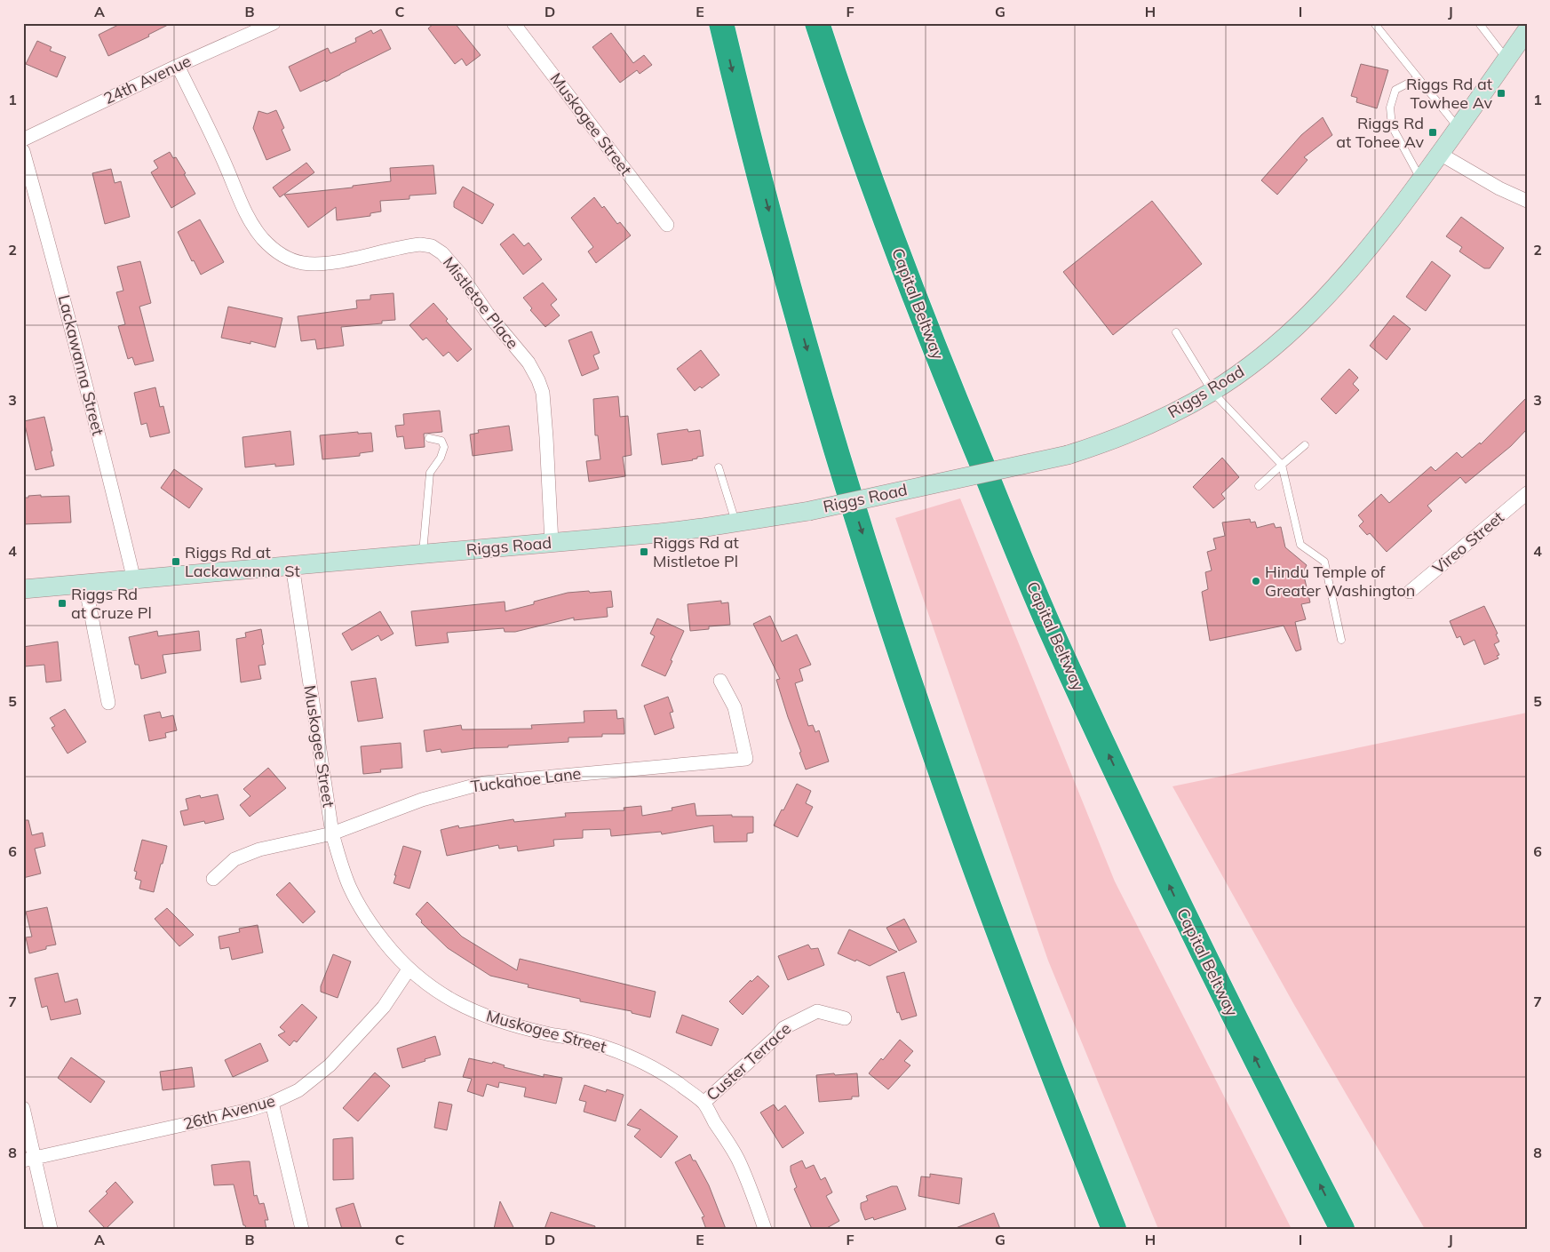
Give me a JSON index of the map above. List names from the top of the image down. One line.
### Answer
{"streets":{"highway":["Capital Beltway"],"main road":["Riggs Road"],"street":["24th Avenue","Muskogee Street","Mistletoe Place","Lackawanna Street","Vireo Street","Tuckahoe Lane","Custer Terrace","26th Avenue"]},"crossings":[["24th Avenue","Mistletoe Place"],["Muskogee Street","Riggs Road"],["Muskogee Street","Tuckahoe Lane"],["Muskogee Street","Custer Terrace"],["Muskogee Street","26th Avenue"],["Mistletoe Place","Riggs Road"],["Lackawanna Street","Riggs Road"]],"places":{"transit":["Riggs Rd at Towhee Av","Riggs Rd at Tohee Av","Riggs Rd at Mistletoe Pl","Riggs Rd at Lackawanna St","Riggs Rd at Cruze Pl"],"other":["Hindu Temple of Greater Washington"]},"grid":{"columns":["A","B","C","D","E","F","G","H","I","J"],"rows":["1","2","3","4","5","6","7","8"]}}
